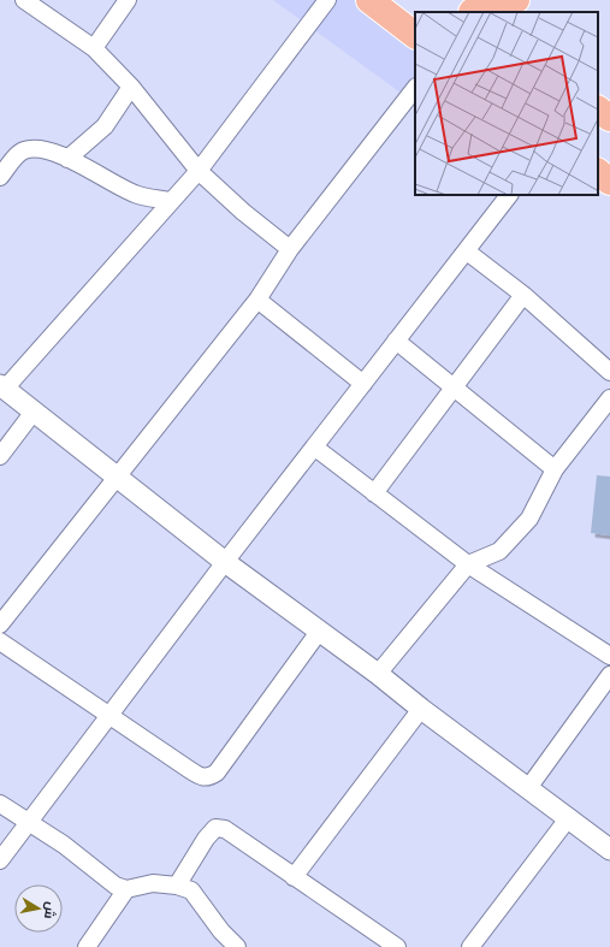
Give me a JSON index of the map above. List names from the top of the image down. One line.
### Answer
{"north":"right"}
